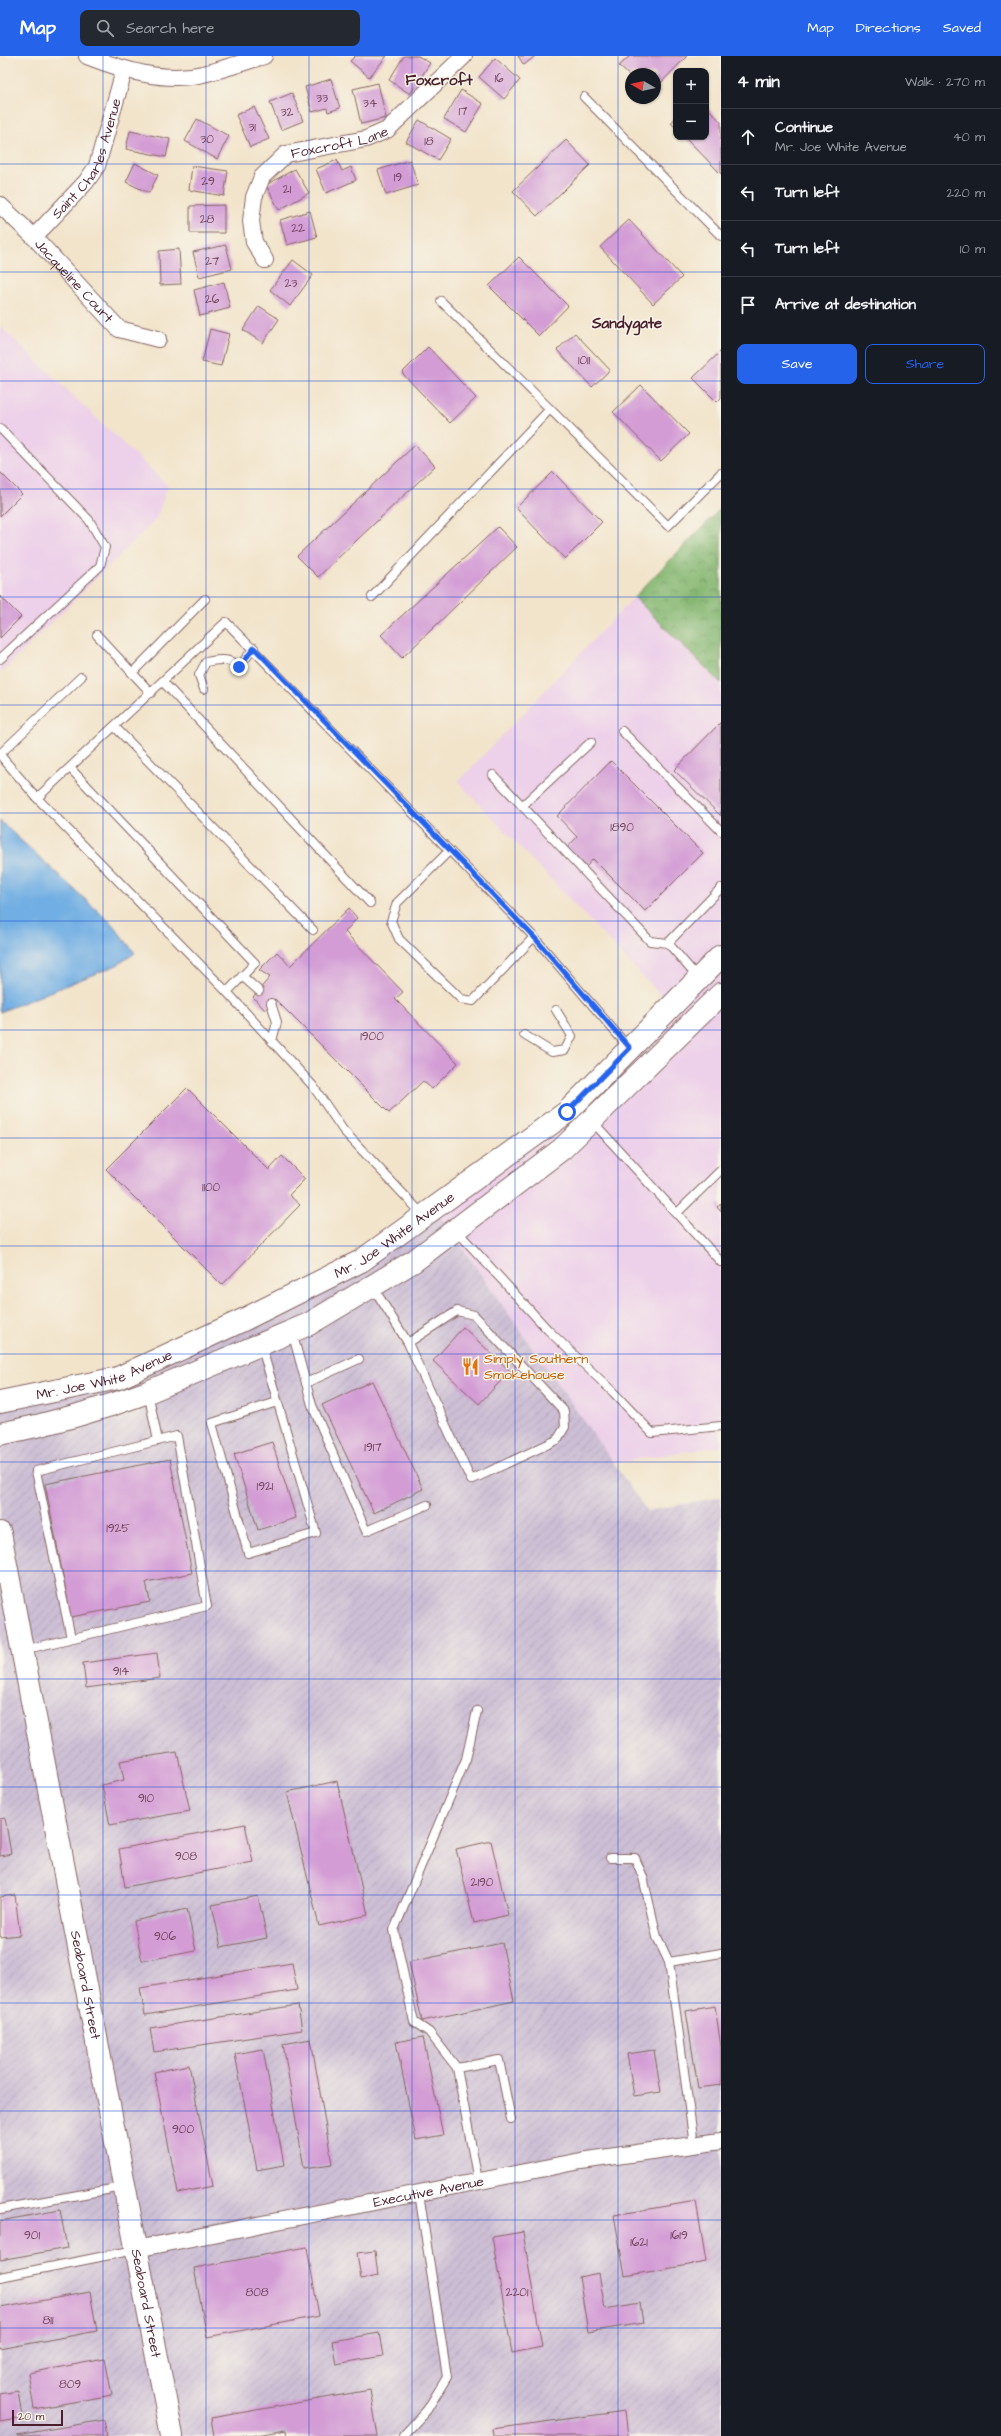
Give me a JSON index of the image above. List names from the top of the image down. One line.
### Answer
{"streets":{"main road":["Mr. Joe White Avenue","Seaboard Street"],"street":["Foxcroft Lane","Saint Charles Avenue","Jacqueline Court","Executive Avenue"]},"crossings":[["Saint Charles Avenue","Jacqueline Court"],["Seaboard Street","Executive Avenue"]],"districts":["Foxcroft","Sandygate"],"places":{"restaurant":["Simply Southern Smokehouse"]},"house_numbers":["16","33","34","17","32","31","30","18","19","29","21","28","22","27","23","26","1011","1890","1900","1100","1917","1921","1925","914","910","908","2190","906","900","901","1619","1621","808","2201","811","809"],"scale_bar":"20 m","north":"left","page":{"header":"Map","search":"Search here","nav":["Map","Directions","Saved"],"heading":["4 min","Walk · 270 m"],"map_buttons":["+","−"],"list":[["Continue","Mr. Joe White Avenue","40 m"],["Turn left","220 m"],["Turn left","10 m"],"Arrive at destination"],"buttons":["Save","Share"],"scale":"20 m"}}
